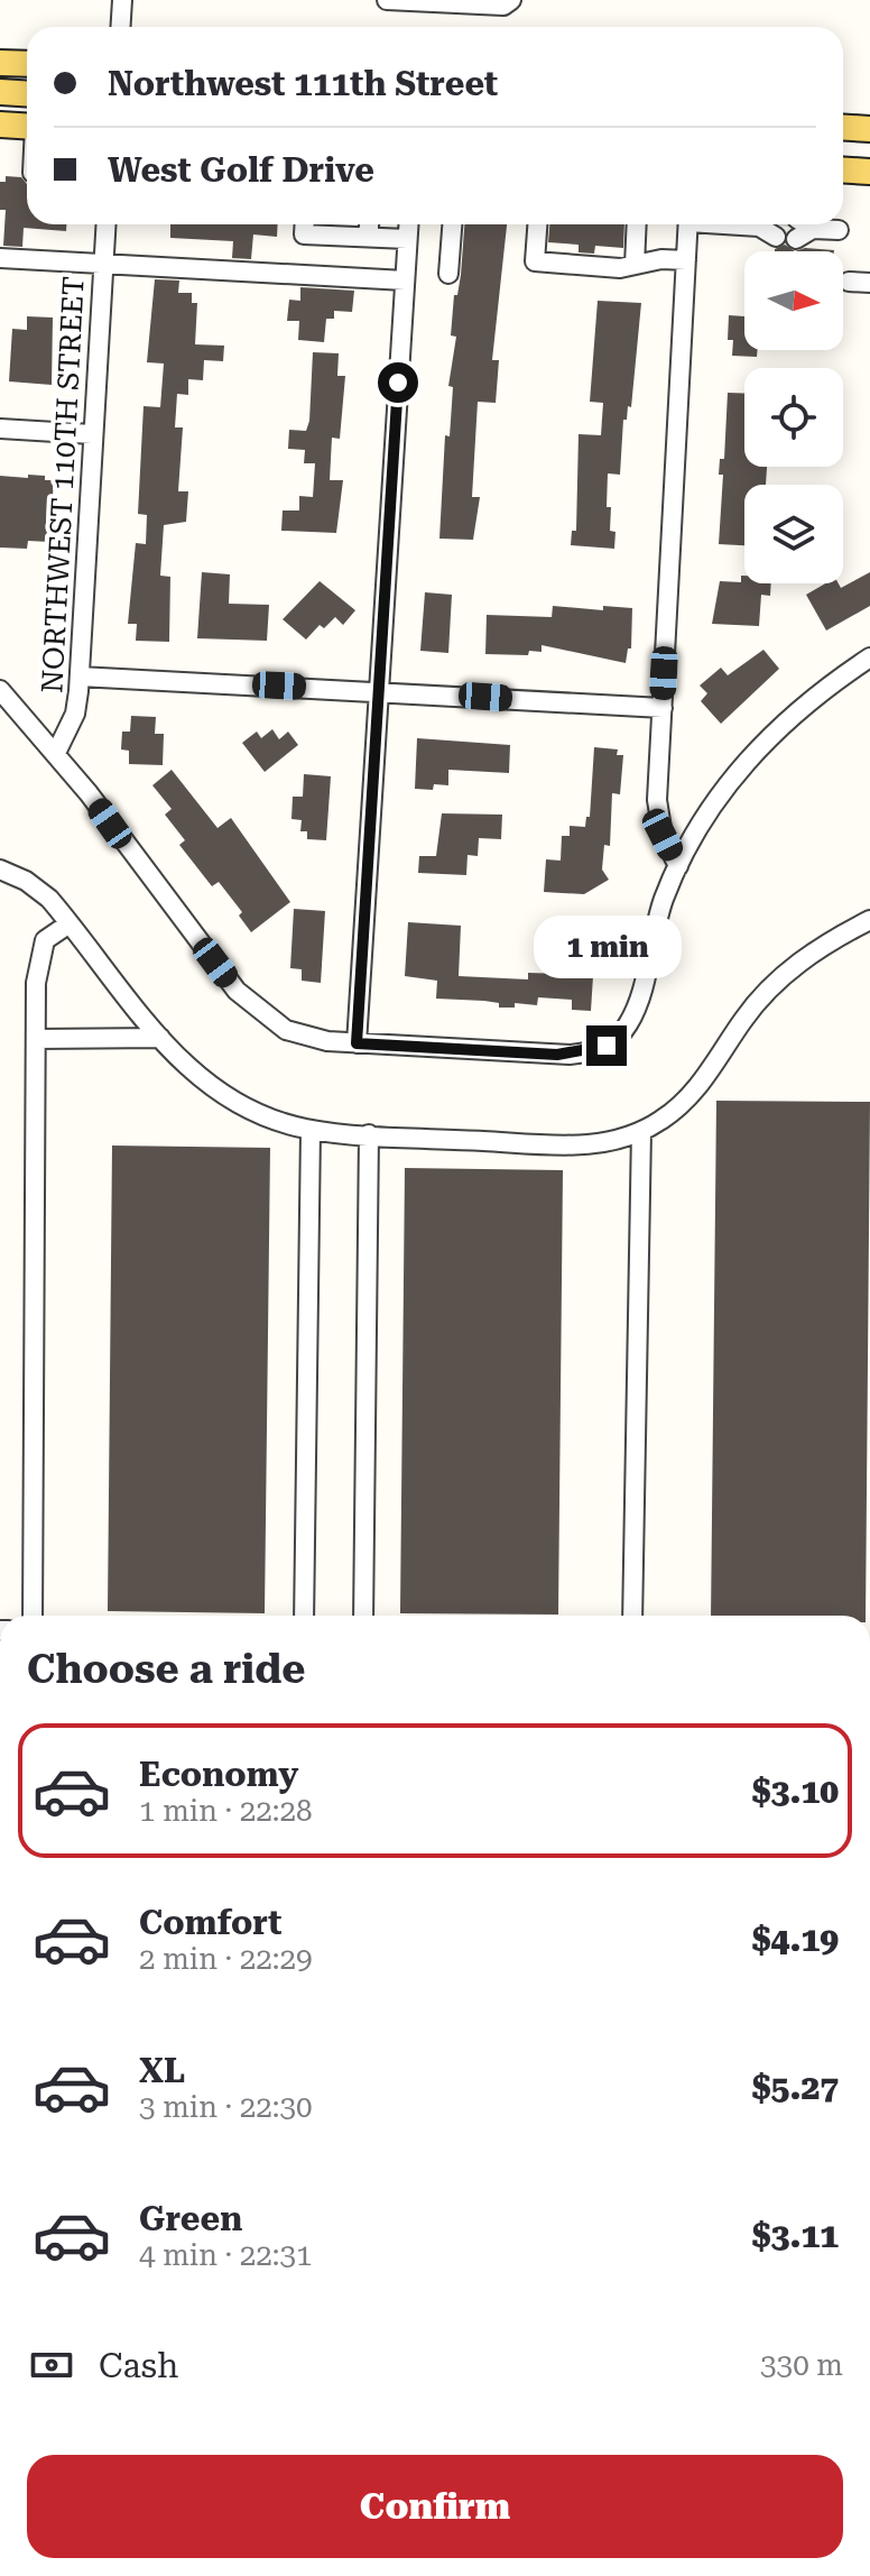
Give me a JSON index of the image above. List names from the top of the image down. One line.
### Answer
{"streets":{"street":["NORTHWEST 110TH STREET"]},"north":"right","page":{"banner":["Northwest 111th Street","West Golf Drive"],"bubble":"1 min","heading":"Choose a ride","list":[{"name":"Economy","note":"1 min · 22:28","value":"$3.10"},{"name":"Comfort","note":"2 min · 22:29","value":"$4.19"},{"name":"XL","note":"3 min · 22:30","value":"$5.27"},{"name":"Green","note":"4 min · 22:31","value":"$3.11"}],"pay":["Cash","330 m"],"buttons":"Confirm"}}
